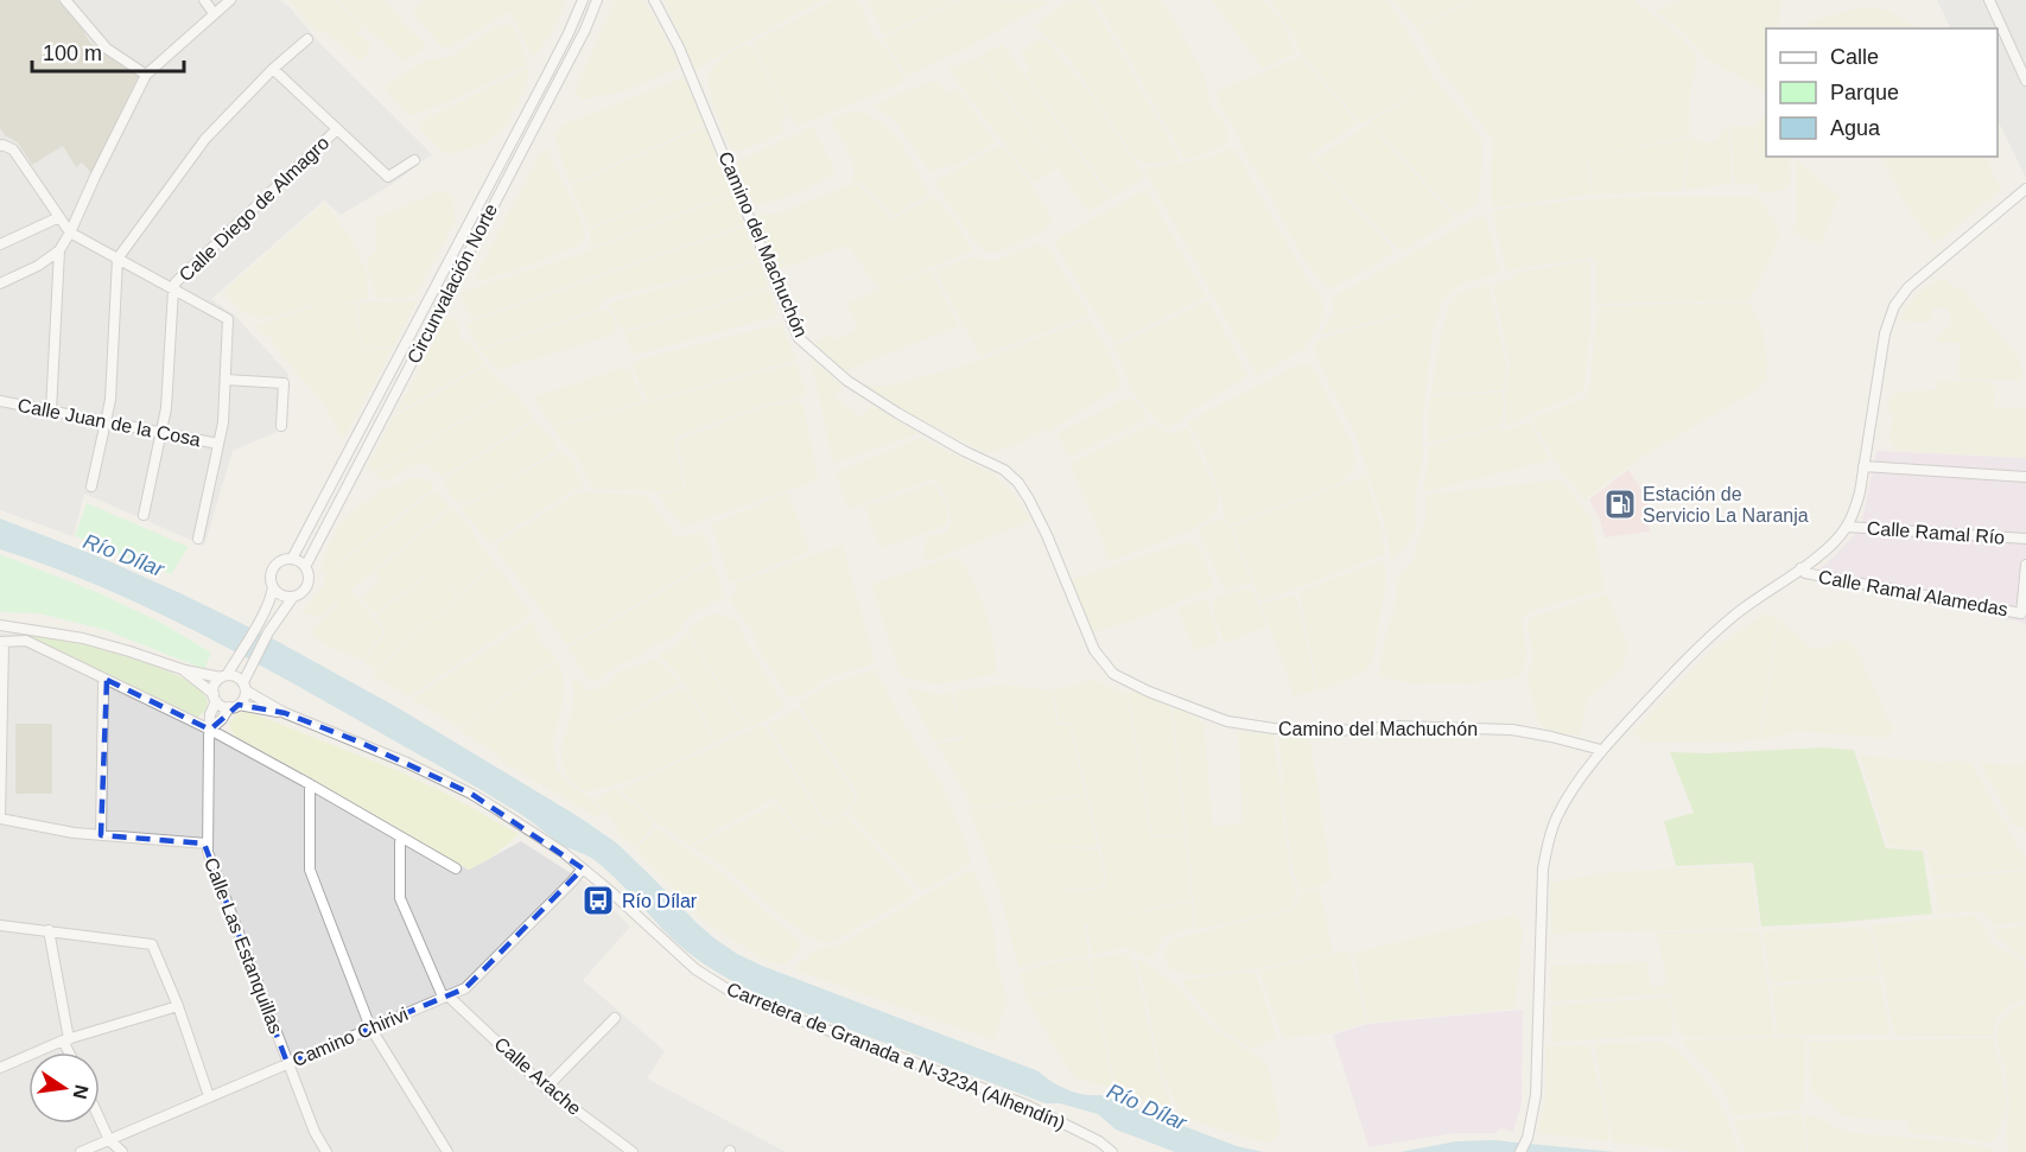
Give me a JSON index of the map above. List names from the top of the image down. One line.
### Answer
{"streets":{"street":["Calle Diego de Almagro","Camino del Machuchón","Circunvalación Norte","Calle Juan de la Cosa","Calle Ramal Río","Calle Ramal Alamedas","Calle Las Estanquillas","Camino Chirivi","Carretera de Granada a N-323A (Alhendín)","Calle Arache"]},"crossings":[["Calle Las Estanquillas","Camino Chirivi"],["Calle Las Estanquillas","Carretera de Granada a N-323A (Alhendín)"],["Camino Chirivi","Carretera de Granada a N-323A (Alhendín)"],["Camino Chirivi","Calle Arache"]],"water":["Río Dílar"],"places":{"fuel station":["Estación de Servicio La Naranja"],"bus stop":["Río Dílar"]},"legend":["Calle","Parque","Agua"],"scale_bar":"100 m","north":"right"}
